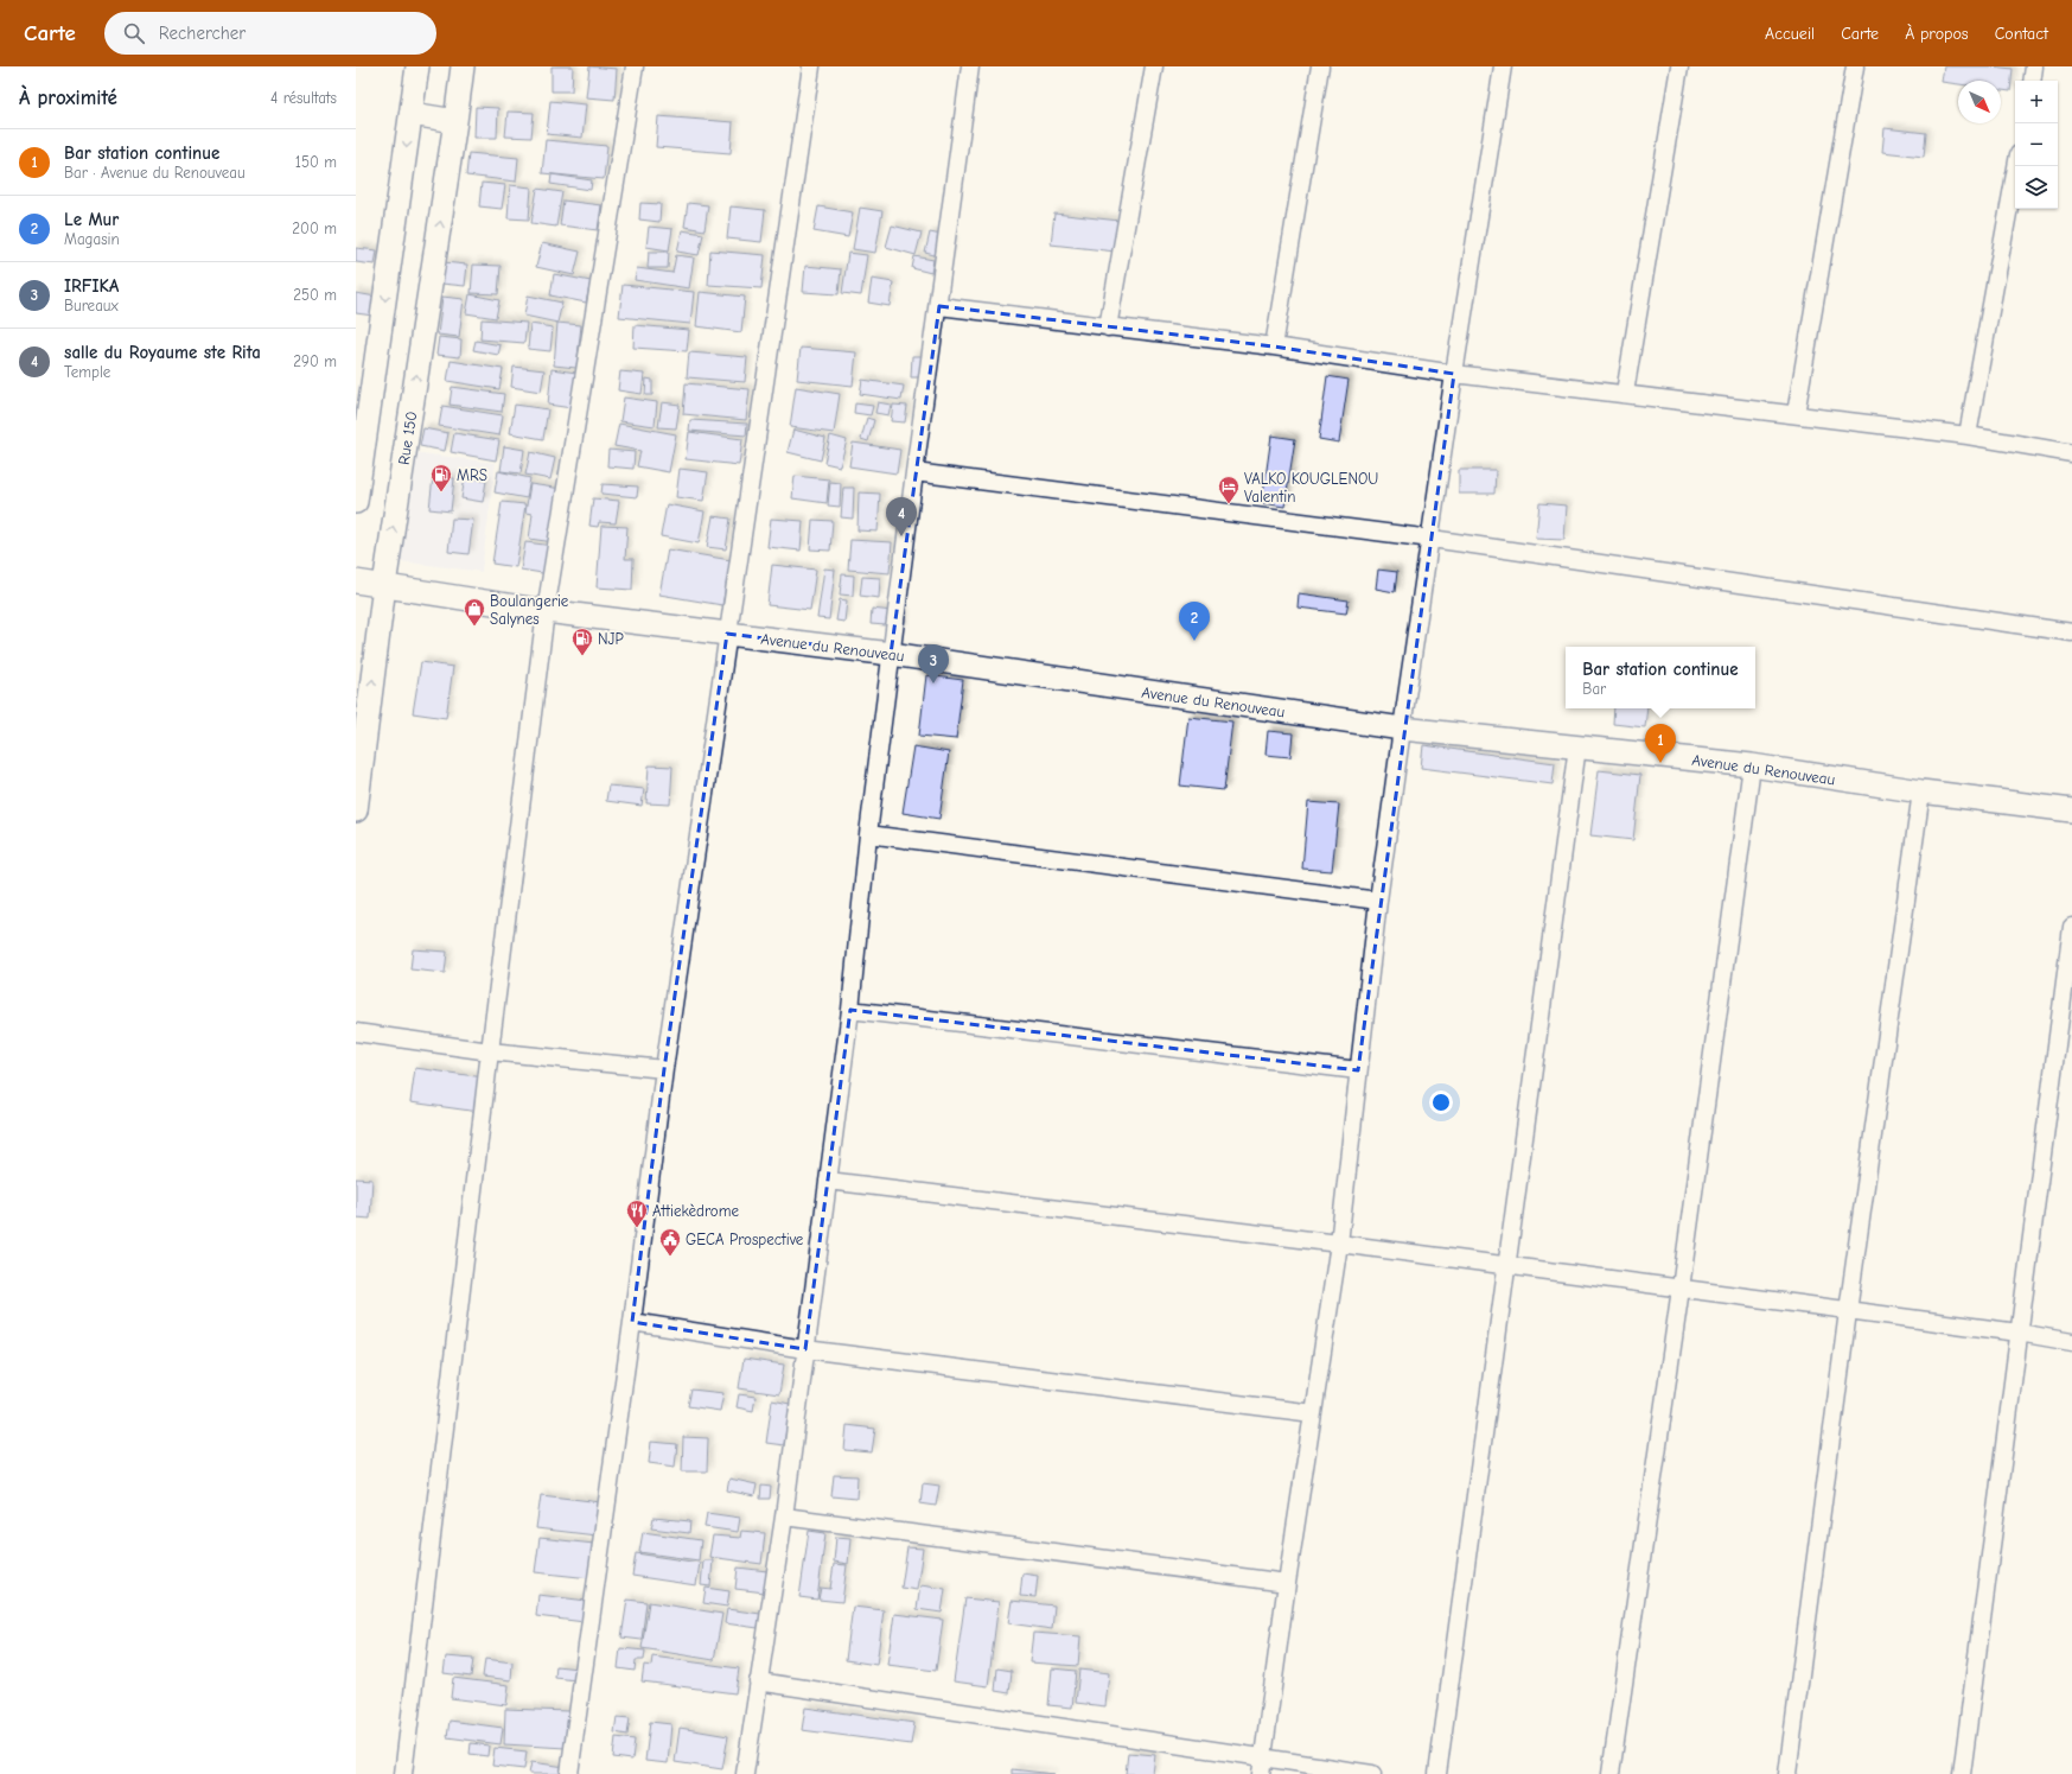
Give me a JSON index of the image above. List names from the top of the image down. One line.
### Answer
{"streets":{"main road":["Rue 150","Avenue du Renouveau"]},"crossings":[["Rue 150","Avenue du Renouveau"]],"places":{"fuel station":["MRS","NJP"],"hotel":["VALKO KOUGLENOU Valentin"],"shop":["Boulangerie Salynes"],"restaurant":["Attiekèdrome"],"public building":["GECA Prospective"]},"north":"bottom right","page":{"header":"Carte","search":"Rechercher","nav":["Accueil","Carte","À propos","Contact"],"heading":["À proximité","4 résultats"],"map_buttons":["+","−"],"list":[{"mark":"1","name":"Bar station continue","note":"Bar · Avenue du Renouveau","value":"150 m"},{"mark":"2","name":"Le Mur","note":"Magasin","value":"200 m"},{"mark":"3","name":"IRFIKA","note":"Bureaux","value":"250 m"},{"mark":"4","name":"salle du Royaume ste Rita","note":"Temple","value":"290 m"}],"pins":["4","2","3","1"],"popup":["Bar station continue","Bar"]}}
